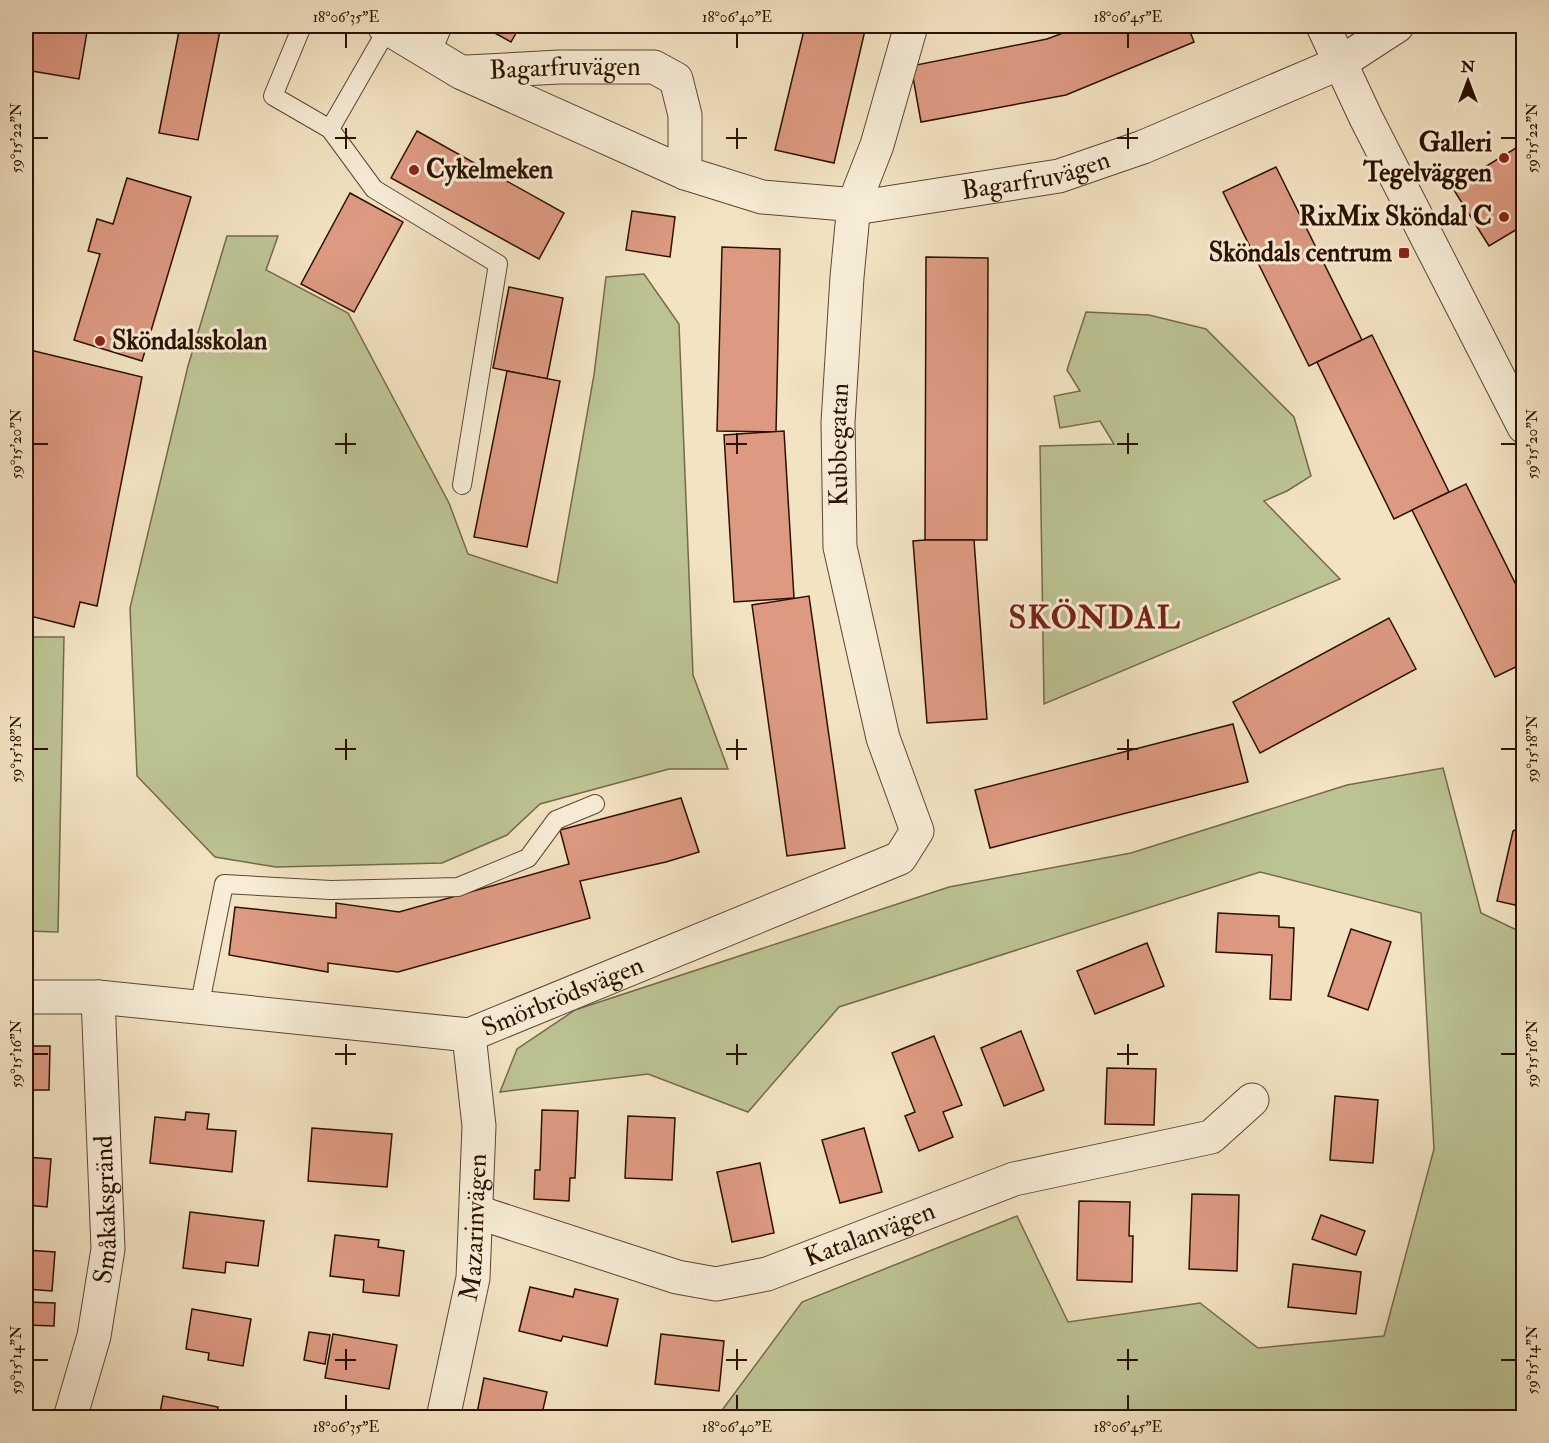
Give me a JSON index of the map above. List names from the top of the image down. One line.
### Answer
{"streets":{"street":["Bagarfruvägen","Kubbegatan","Smörbrödsvägen","Småkaksgränd","Mazarinvägen","Katalanvägen"]},"crossings":[["Bagarfruvägen","Kubbegatan"],["Kubbegatan","Smörbrödsvägen"],["Smörbrödsvägen","Småkaksgränd"],["Smörbrödsvägen","Mazarinvägen"],["Mazarinvägen","Katalanvägen"]],"districts":["SKÖNDAL"],"places":{"other":["Galleri Tegelväggen","Cykelmeken","RixMix Sköndal C","Sköndalsskolan"],"transit":["Sköndals centrum"]},"north":"top","coordinates":["18°06'35\"E","18°06'40\"E","18°06'45\"E","59°15'22\"N","59°15'20\"N","59°15'18\"N","59°15'16\"N","59°15'14\"N"]}
